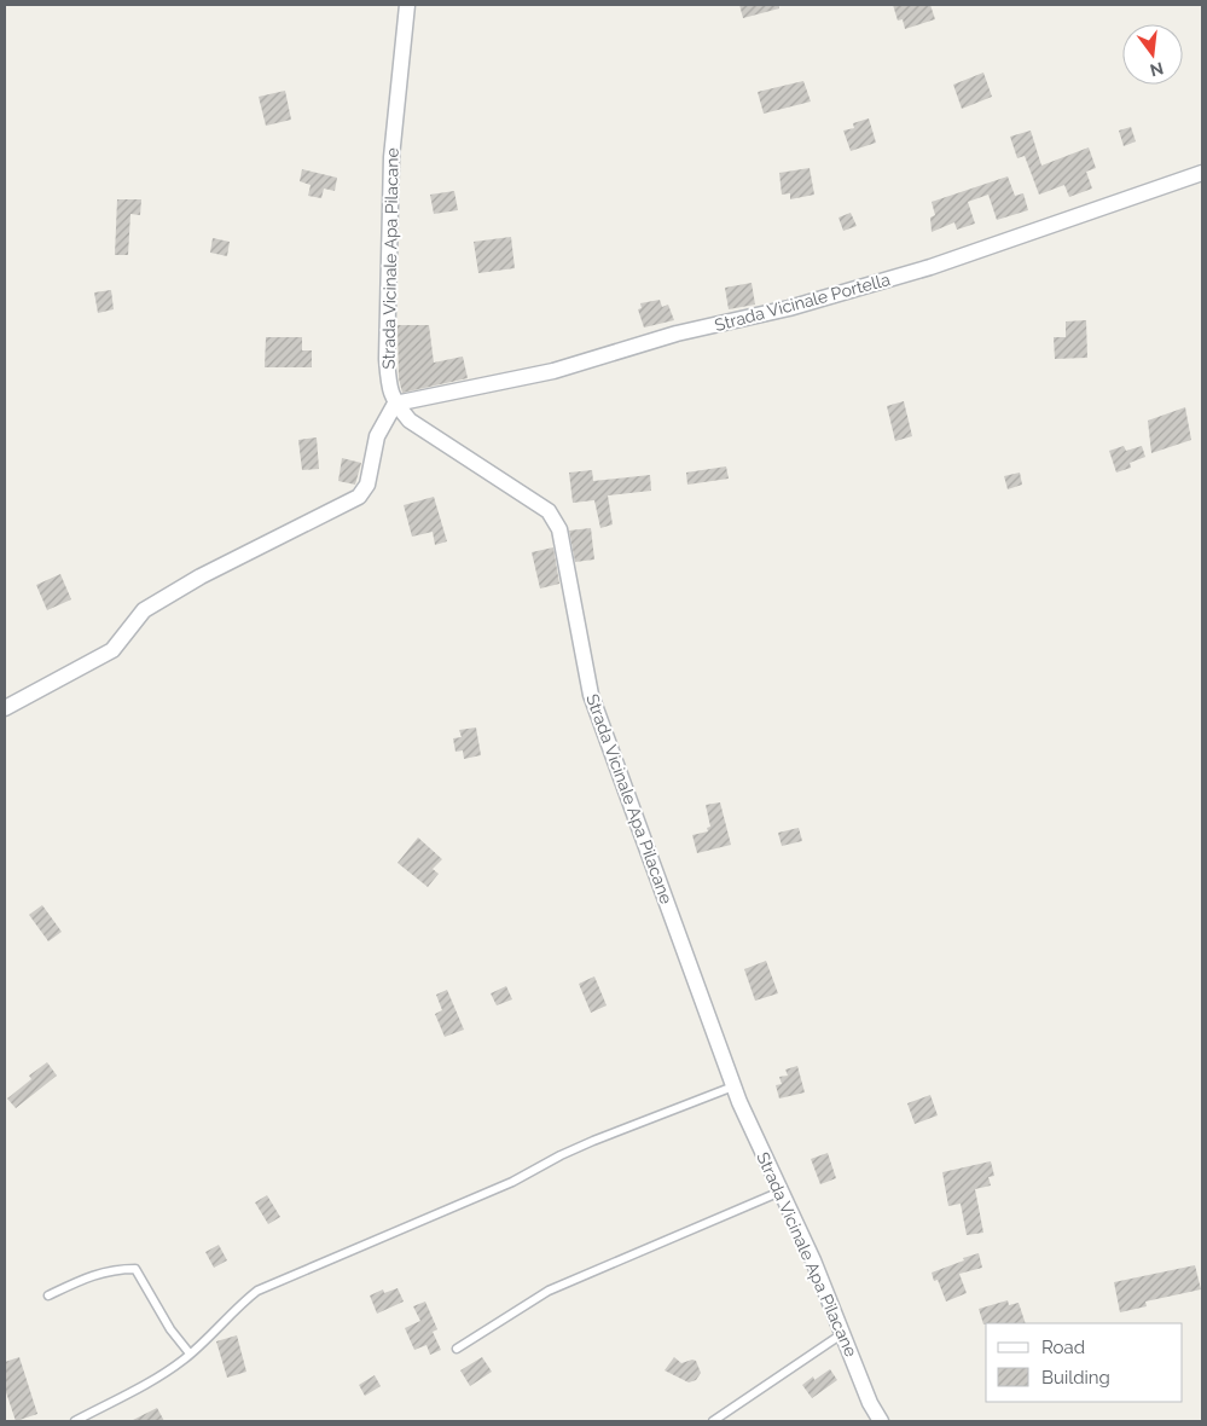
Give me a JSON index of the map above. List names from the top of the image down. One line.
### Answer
{"streets":{"street":["Strada Vicinale Apa Pilacane","Strada Vicinale Portella"]},"crossings":[["Strada Vicinale Apa Pilacane","Strada Vicinale Portella"]],"legend":["Road","Building"],"north":"bottom"}
